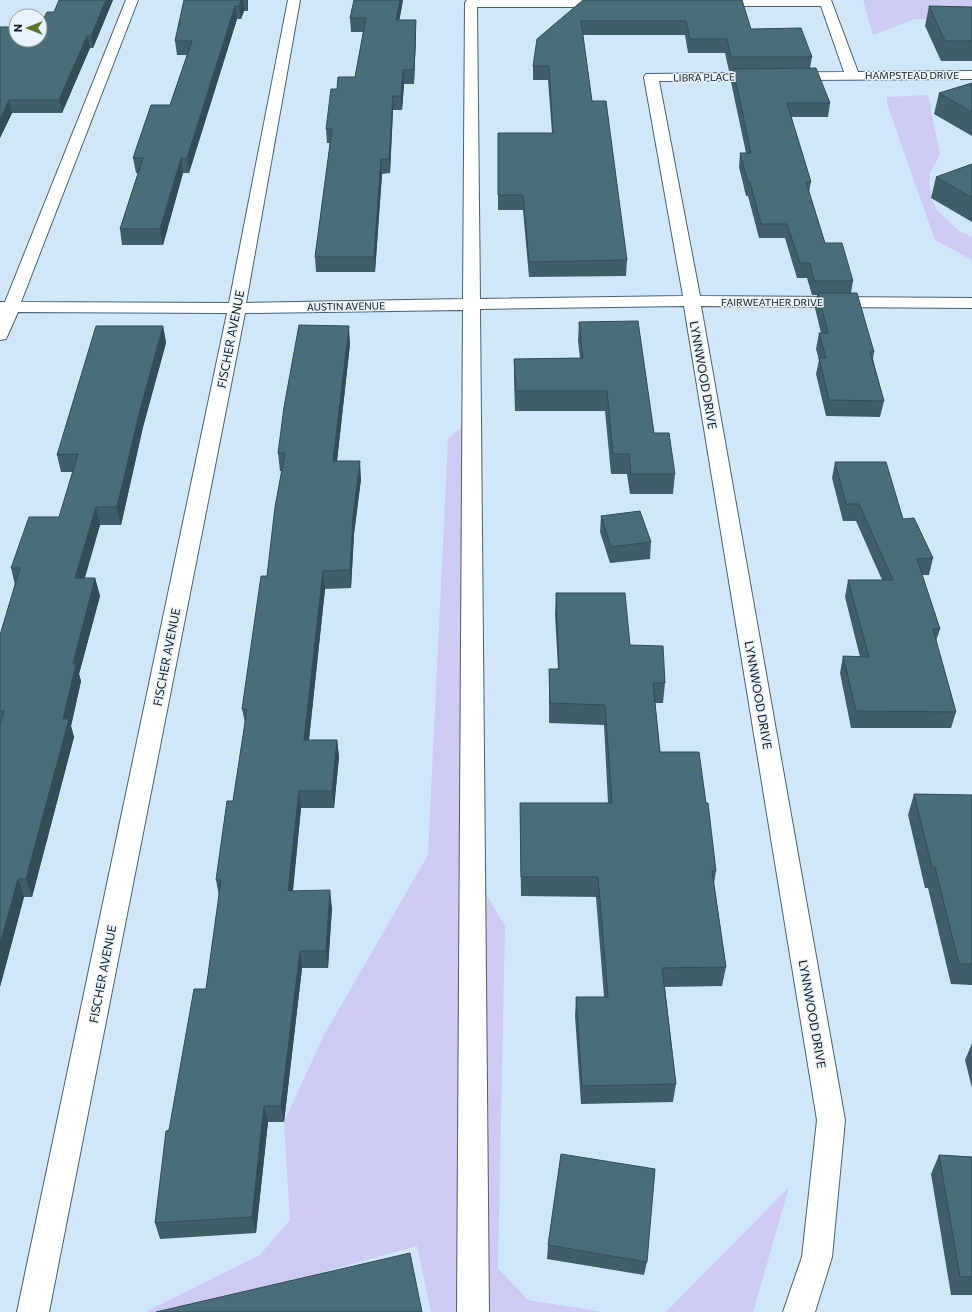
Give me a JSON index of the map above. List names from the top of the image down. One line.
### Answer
{"streets":{"street":["HAMPSTEAD DRIVE","LIBRA PLACE","FAIRWEATHER DRIVE","AUSTIN AVENUE","FISCHER AVENUE","LYNNWOOD DRIVE"]},"crossings":[["HAMPSTEAD DRIVE","LIBRA PLACE"],["LIBRA PLACE","LYNNWOOD DRIVE"],["FAIRWEATHER DRIVE","AUSTIN AVENUE"],["FAIRWEATHER DRIVE","LYNNWOOD DRIVE"],["AUSTIN AVENUE","FISCHER AVENUE"],["AUSTIN AVENUE","LYNNWOOD DRIVE"]],"north":"left"}
